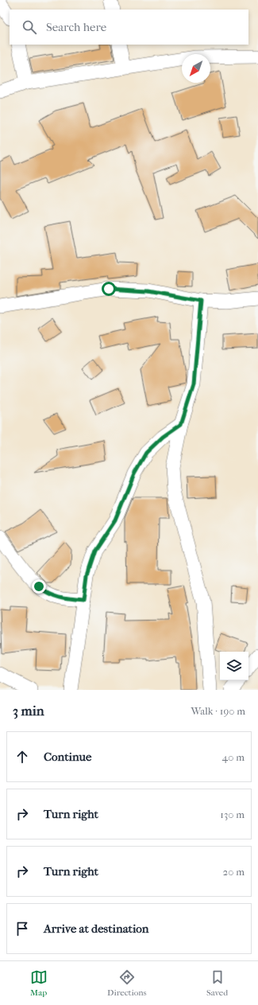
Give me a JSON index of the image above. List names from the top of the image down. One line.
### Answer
{"north":"bottom left","page":{"search":"Search here","heading":["3 min","Walk · 190 m"],"list":[["Continue","40 m"],["Turn right","130 m"],["Turn right","20 m"],"Arrive at destination"],"nav":["Map","Directions","Saved"]}}
